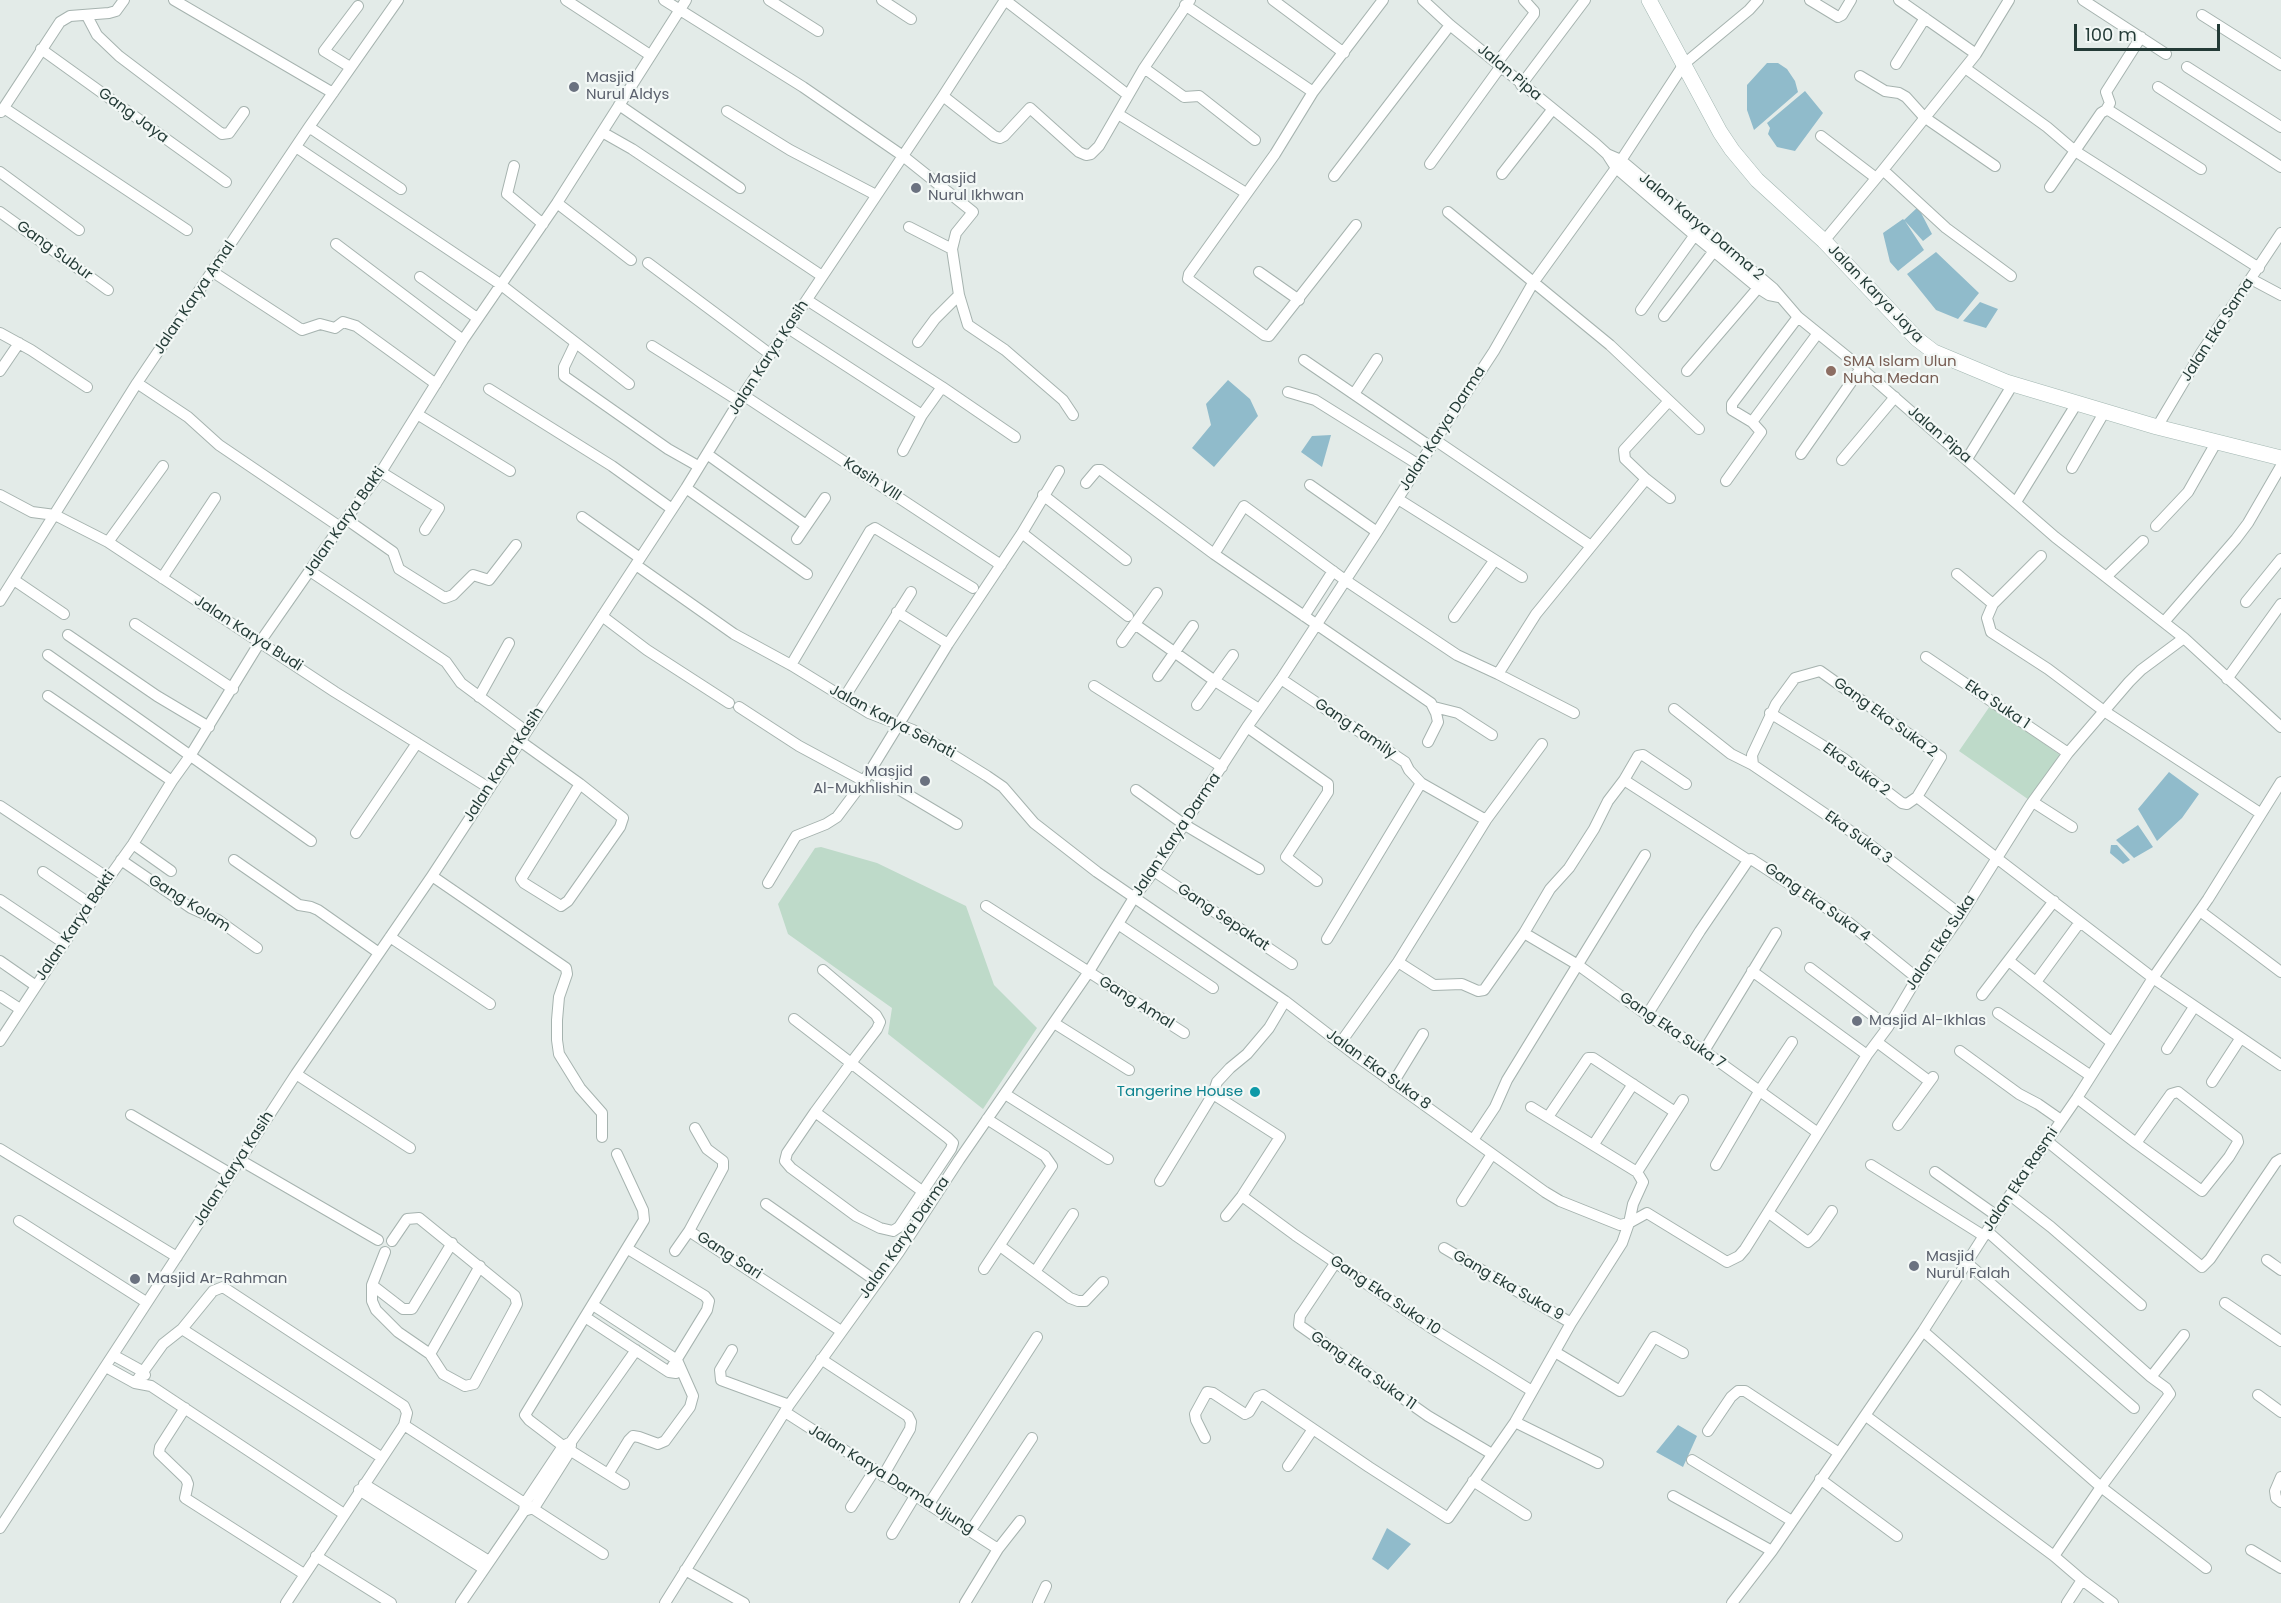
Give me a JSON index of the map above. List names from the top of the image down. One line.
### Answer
{"streets":{"main road":["Jalan Karya Jaya"],"street":["Jalan Pipa","Gang Jaya","Jalan Karya Darma 2","Gang Subur","Jalan Karya Amal","Jalan Eka Sama","Jalan Karya Kasih","Jalan Karya Darma","Kasih VIII","Jalan Karya Bakti","Jalan Karya Budi","Eka Suka 1","Gang Eka Suka 2","Jalan Karya Sehati","Gang Family","Eka Suka 2","Eka Suka 3","Gang Eka Suka 4","Gang Kolam","Gang Sepakat","Jalan Eka Suka","Gang Amal","Gang Eka Suka 7","Jalan Eka Suka 8","Jalan Eka Rasmi","Gang Sari","Gang Eka Suka 9","Gang Eka Suka 10","Gang Eka Suka 11","Jalan Karya Darma Ujung"]},"crossings":[["Jalan Pipa","Jalan Karya Darma 2"],["Jalan Pipa","Jalan Karya Darma"],["Jalan Pipa","Jalan Eka Suka"],["Jalan Karya Darma 2","Jalan Karya Darma"],["Jalan Karya Jaya","Jalan Eka Sama"],["Jalan Karya Jaya","Jalan Karya Darma"],["Jalan Karya Amal","Jalan Karya Budi"],["Jalan Karya Kasih","Kasih VIII"],["Jalan Karya Kasih","Jalan Karya Budi"],["Jalan Karya Kasih","Jalan Karya Sehati"],["Jalan Karya Darma","Jalan Karya Sehati"],["Jalan Karya Darma","Gang Family"],["Jalan Karya Darma","Gang Sepakat"],["Jalan Karya Darma","Gang Amal"],["Jalan Karya Darma","Jalan Eka Suka 8"],["Jalan Karya Darma","Gang Sari"],["Jalan Karya Darma","Jalan Karya Darma Ujung"],["Jalan Karya Bakti","Jalan Karya Budi"],["Jalan Karya Bakti","Gang Kolam"],["Eka Suka 1","Jalan Eka Suka"],["Gang Eka Suka 2","Eka Suka 2"],["Jalan Karya Sehati","Jalan Eka Suka 8"],["Eka Suka 3","Jalan Eka Suka"],["Gang Eka Suka 4","Jalan Eka Suka"],["Gang Eka Suka 4","Gang Eka Suka 7"],["Jalan Eka Suka","Gang Eka Suka 7"],["Jalan Eka Suka","Jalan Eka Suka 8"],["Gang Eka Suka 10","Gang Eka Suka 11"]],"places":["Masjid Nurul Aldys","Masjid Nurul Ikhwan","SMA Islam Ulun Nuha Medan","Masjid Al-Mukhlishin","Masjid Al-Ikhlas","Tangerine House","Masjid Nurul Falah","Masjid Ar-Rahman"],"scale_bar":"100 m"}
